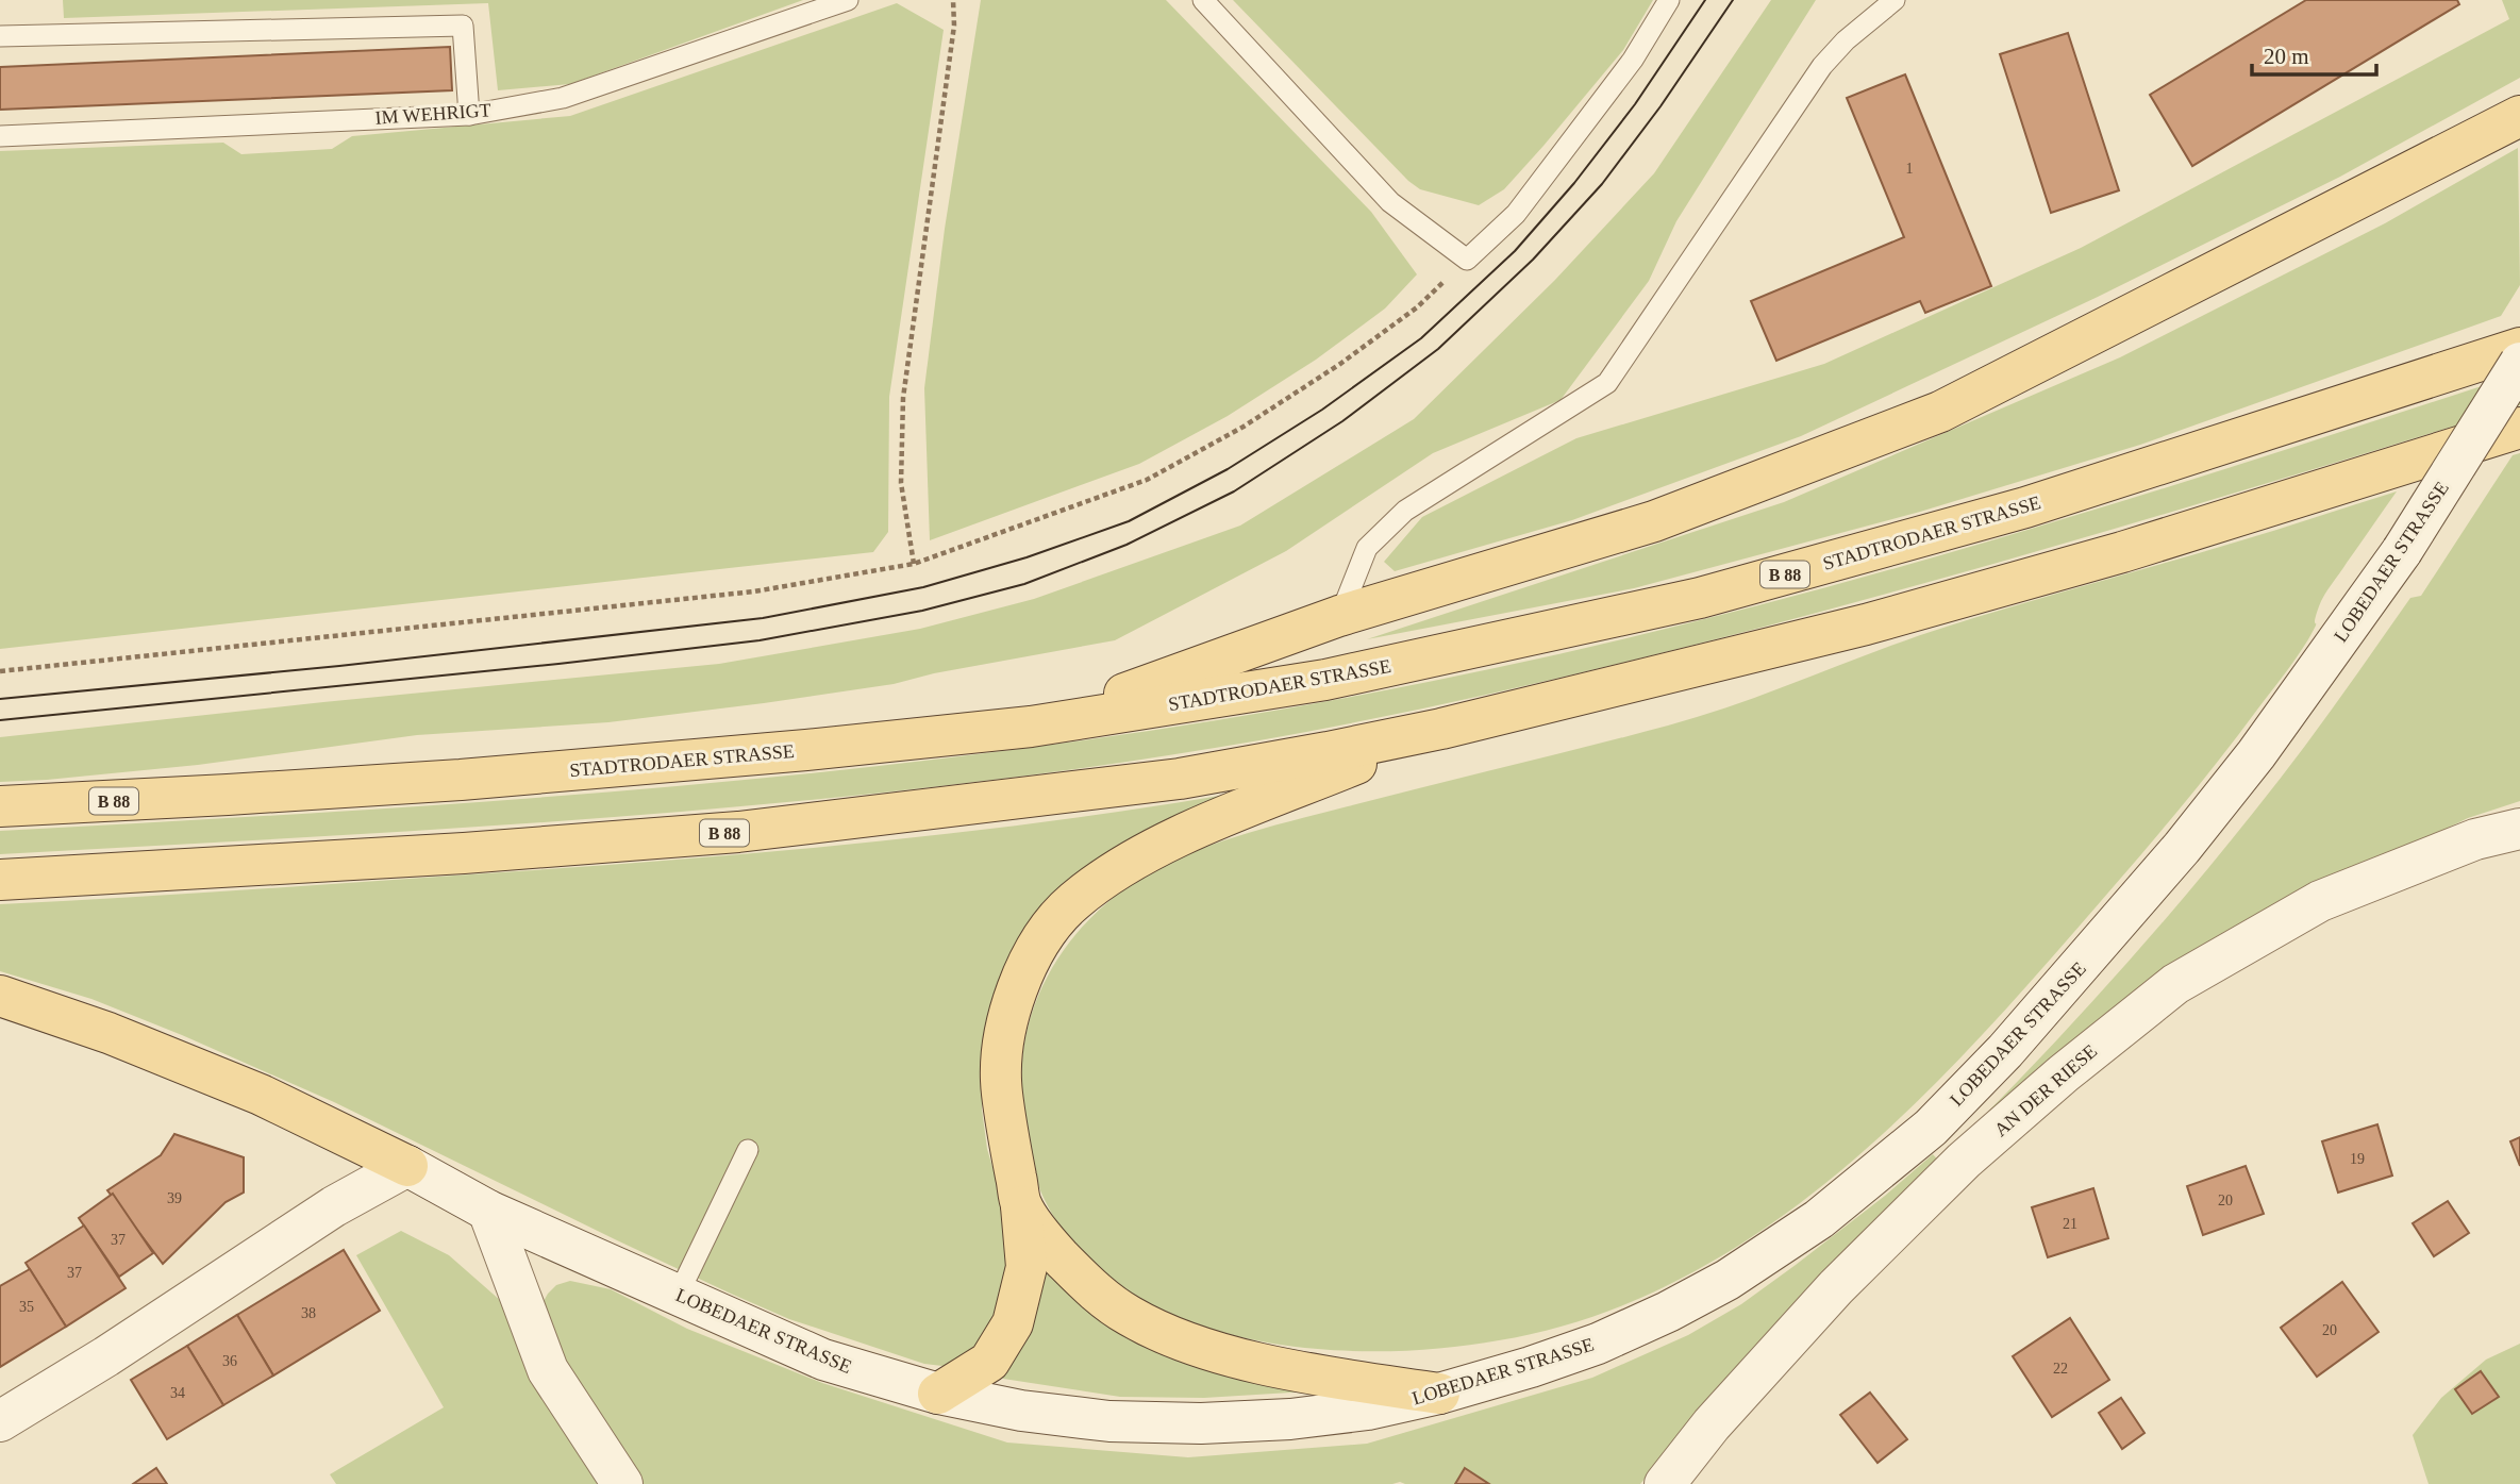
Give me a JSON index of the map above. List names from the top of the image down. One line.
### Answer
{"streets":{"main road":["STADTRODAER STRASSE","LOBEDAER STRASSE","B 88","AN DER RIESE"],"lane":["IM WEHRIGT"]},"house_numbers":["1","19","39","20","21","37","37","35","38","20","36","22","34"],"scale_bar":"20 m"}
